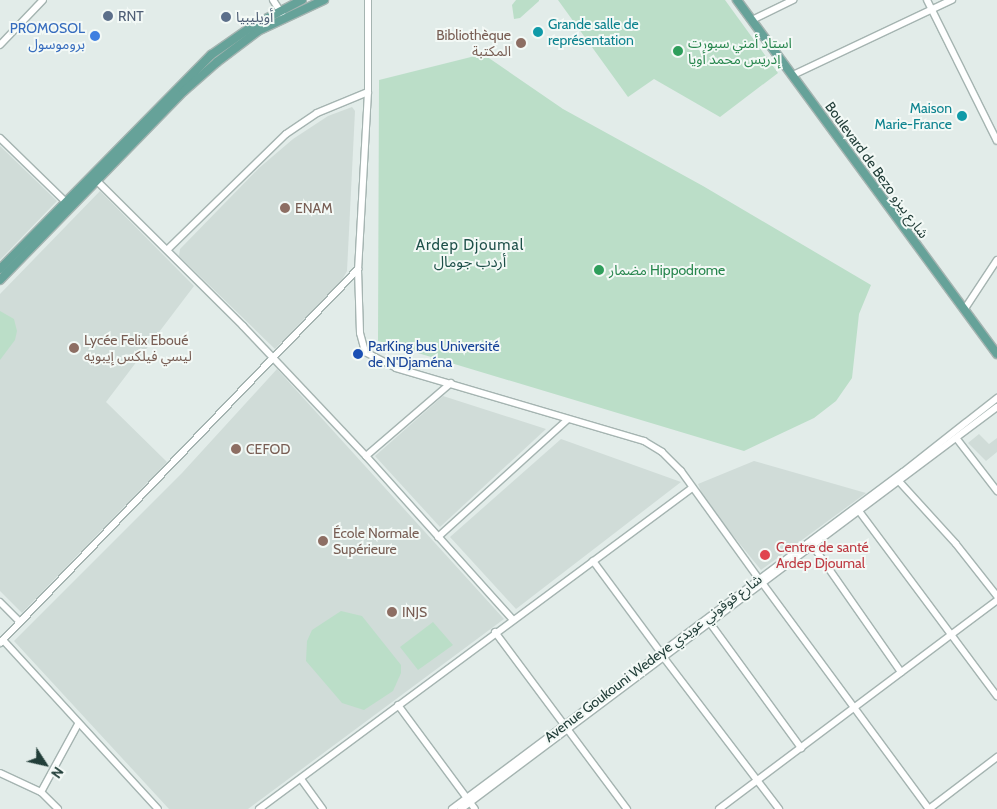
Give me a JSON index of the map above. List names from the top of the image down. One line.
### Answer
{"streets":{"main road":["Boulevard de Bezo شارع بيزو"],"street":["Avenue Goukouni Wedeye شارع قوقوني عويدي"]},"districts":["Ardep Djoumal أردب جومال"],"places":["RNT","أويليبيا","Grande salle de représentation","PROMOSOL بروموسول","Bibliothèque المكتبة","استاد أمني سبورت إدريس محمد أويا","Maison Marie-France","ENAM","مضمار Hippodrome","Lycée Felix Eboué ليسي فيلكس إيبويه","ParKing bus Université de N'Djaména","CEFOD","École Normale Supérieure","Centre de santé Ardep Djoumal","INJS"],"north":"bottom right"}
